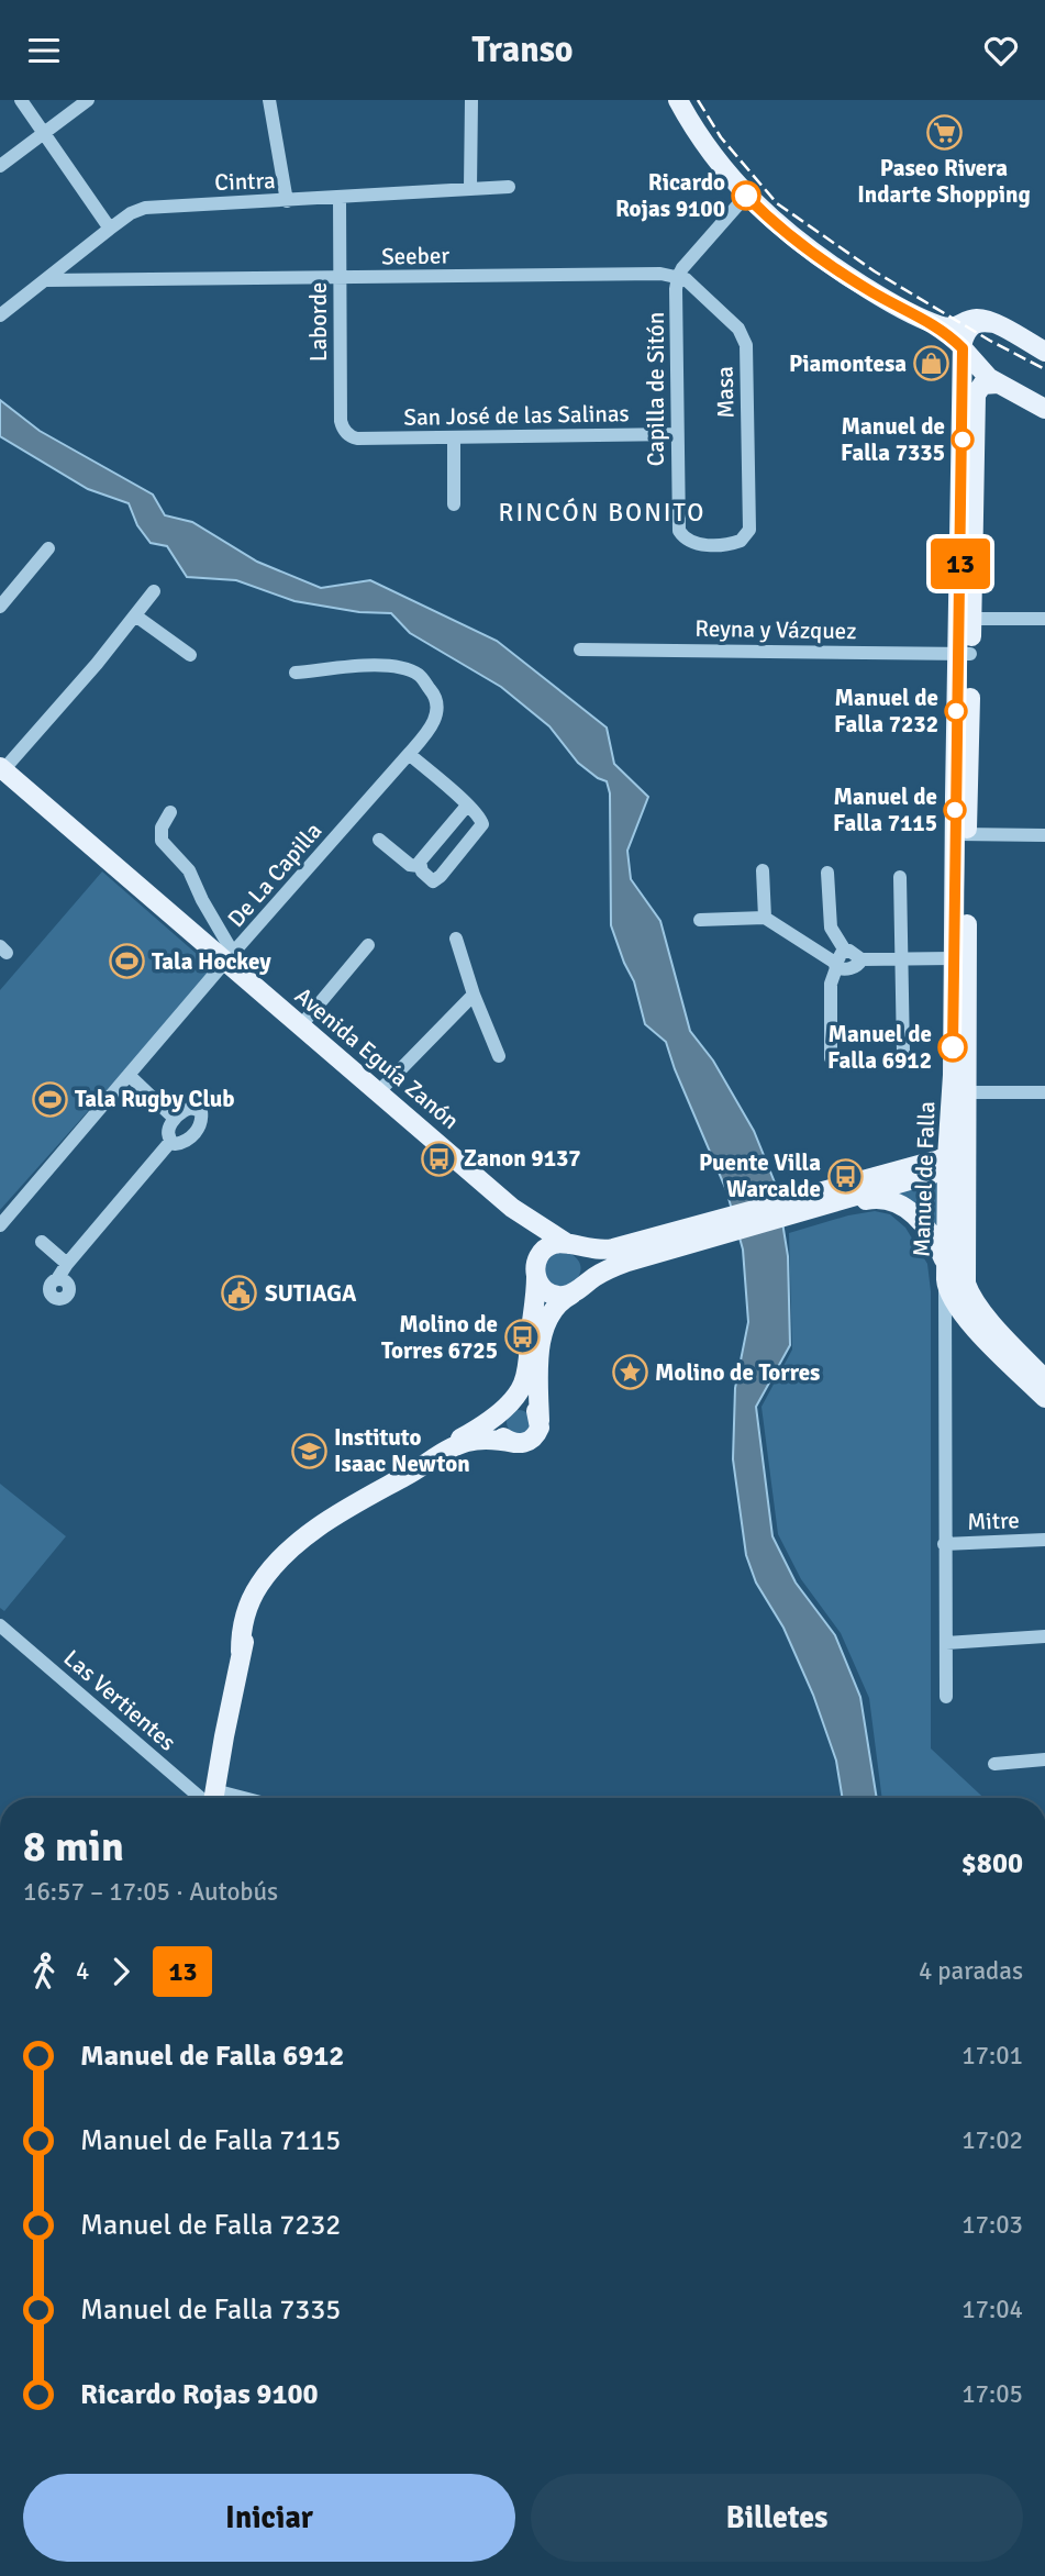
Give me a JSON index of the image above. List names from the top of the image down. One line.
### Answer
{"streets":{"main road":["Avenida Eguía Zanón","Manuel de Falla"],"street":["Cintra","Seeber","Laborde","Capilla de Sitón","Masa","San José de las Salinas","Reyna y Vázquez","De La Capilla","Mitre","Las Vertientes"]},"crossings":[["Cintra","Seeber"],["Cintra","Laborde"],["Seeber","Laborde"],["Seeber","Capilla de Sitón"],["Seeber","Masa"],["Laborde","San José de las Salinas"],["Capilla de Sitón","Masa"],["Capilla de Sitón","San José de las Salinas"],["Reyna y Vázquez","Manuel de Falla"],["De La Capilla","Avenida Eguía Zanón"],["Manuel de Falla","Mitre"]],"districts":["RINCÓN BONITO"],"places":{"supermarket":["Paseo Rivera Indarte Shopping"],"other":["Ricardo Rojas 9100","Manuel de Falla 7335","Manuel de Falla 7232","Manuel de Falla 7115","Manuel de Falla 6912"],"shop":["Piamontesa"],"sports":["Tala Hockey","Tala Rugby Club"],"bus stop":["Zanon 9137","Puente Villa Warcalde","Molino de Torres 6725"],"public building":["SUTIAGA"],"place":["Molino de Torres"],"school or university":["Instituto Isaac Newton"]},"lines":["bus line 13"],"page":{"header":"Transo","on_map":"13","heading":["8 min","16:57 – 17:05 · Autobús","$800"],"legs":["4","13","4 paradas"],"list":[{"name":"Manuel de Falla 6912","value":"17:01"},{"name":"Manuel de Falla 7115","value":"17:02"},{"name":"Manuel de Falla 7232","value":"17:03"},{"name":"Manuel de Falla 7335","value":"17:04"},{"name":"Ricardo Rojas 9100","value":"17:05"}],"buttons":["Iniciar","Billetes"]}}
